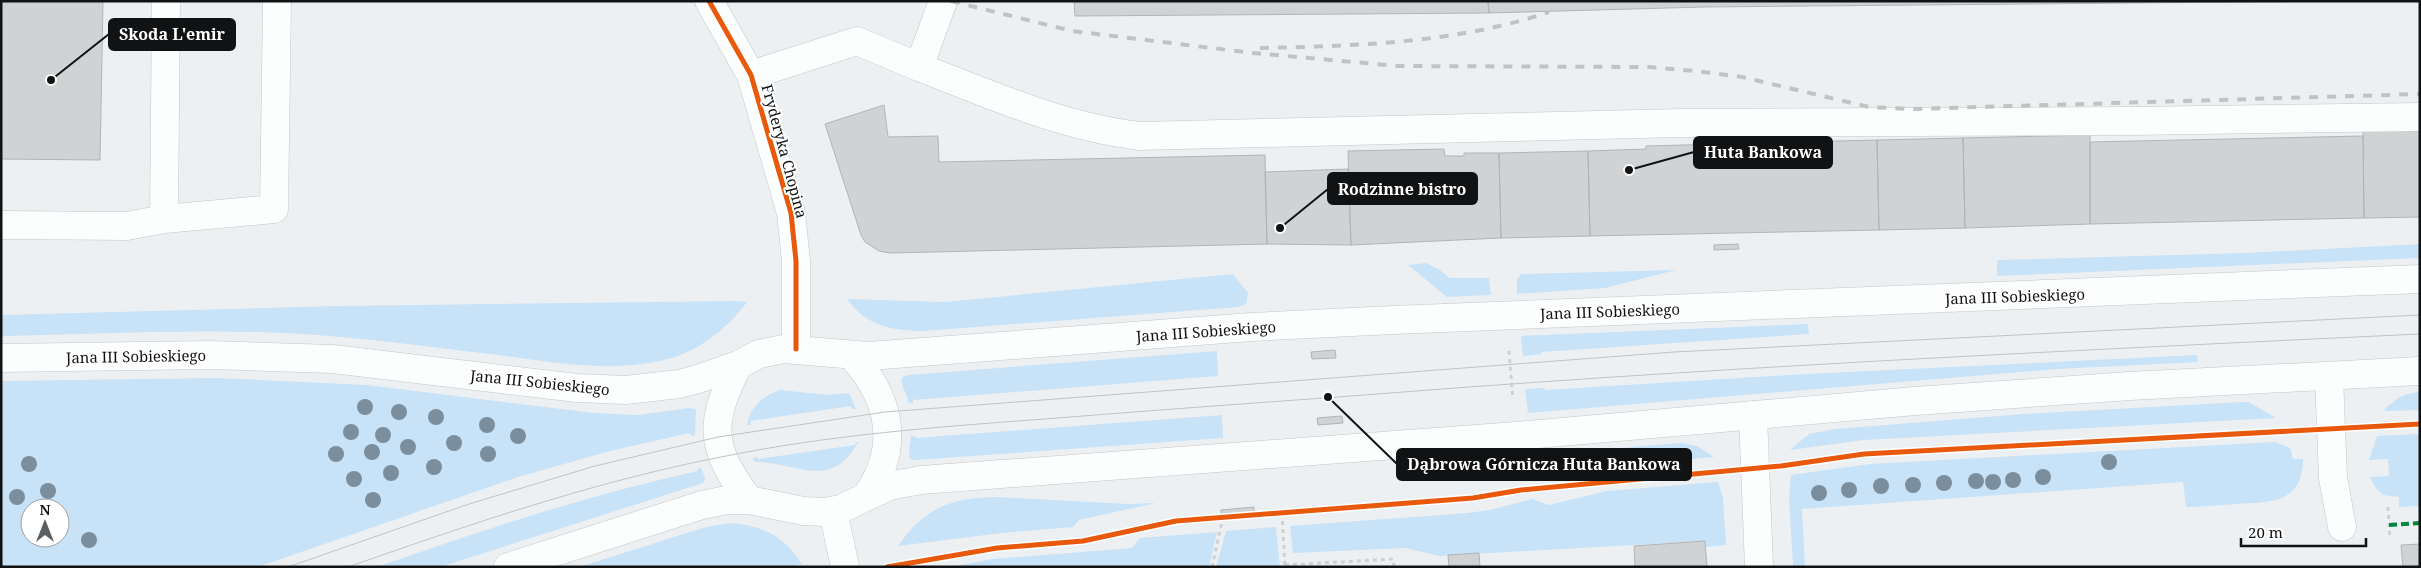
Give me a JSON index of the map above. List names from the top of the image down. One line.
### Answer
{"streets":{"main road":["Fryderyka Chopina","Jana III Sobieskiego"]},"crossings":[["Fryderyka Chopina","Jana III Sobieskiego"]],"places":["Skoda L'emir","Huta Bankowa","Rodzinne bistro","Dąbrowa Górnicza Huta Bankowa"],"scale_bar":"20 m","north":"top"}
